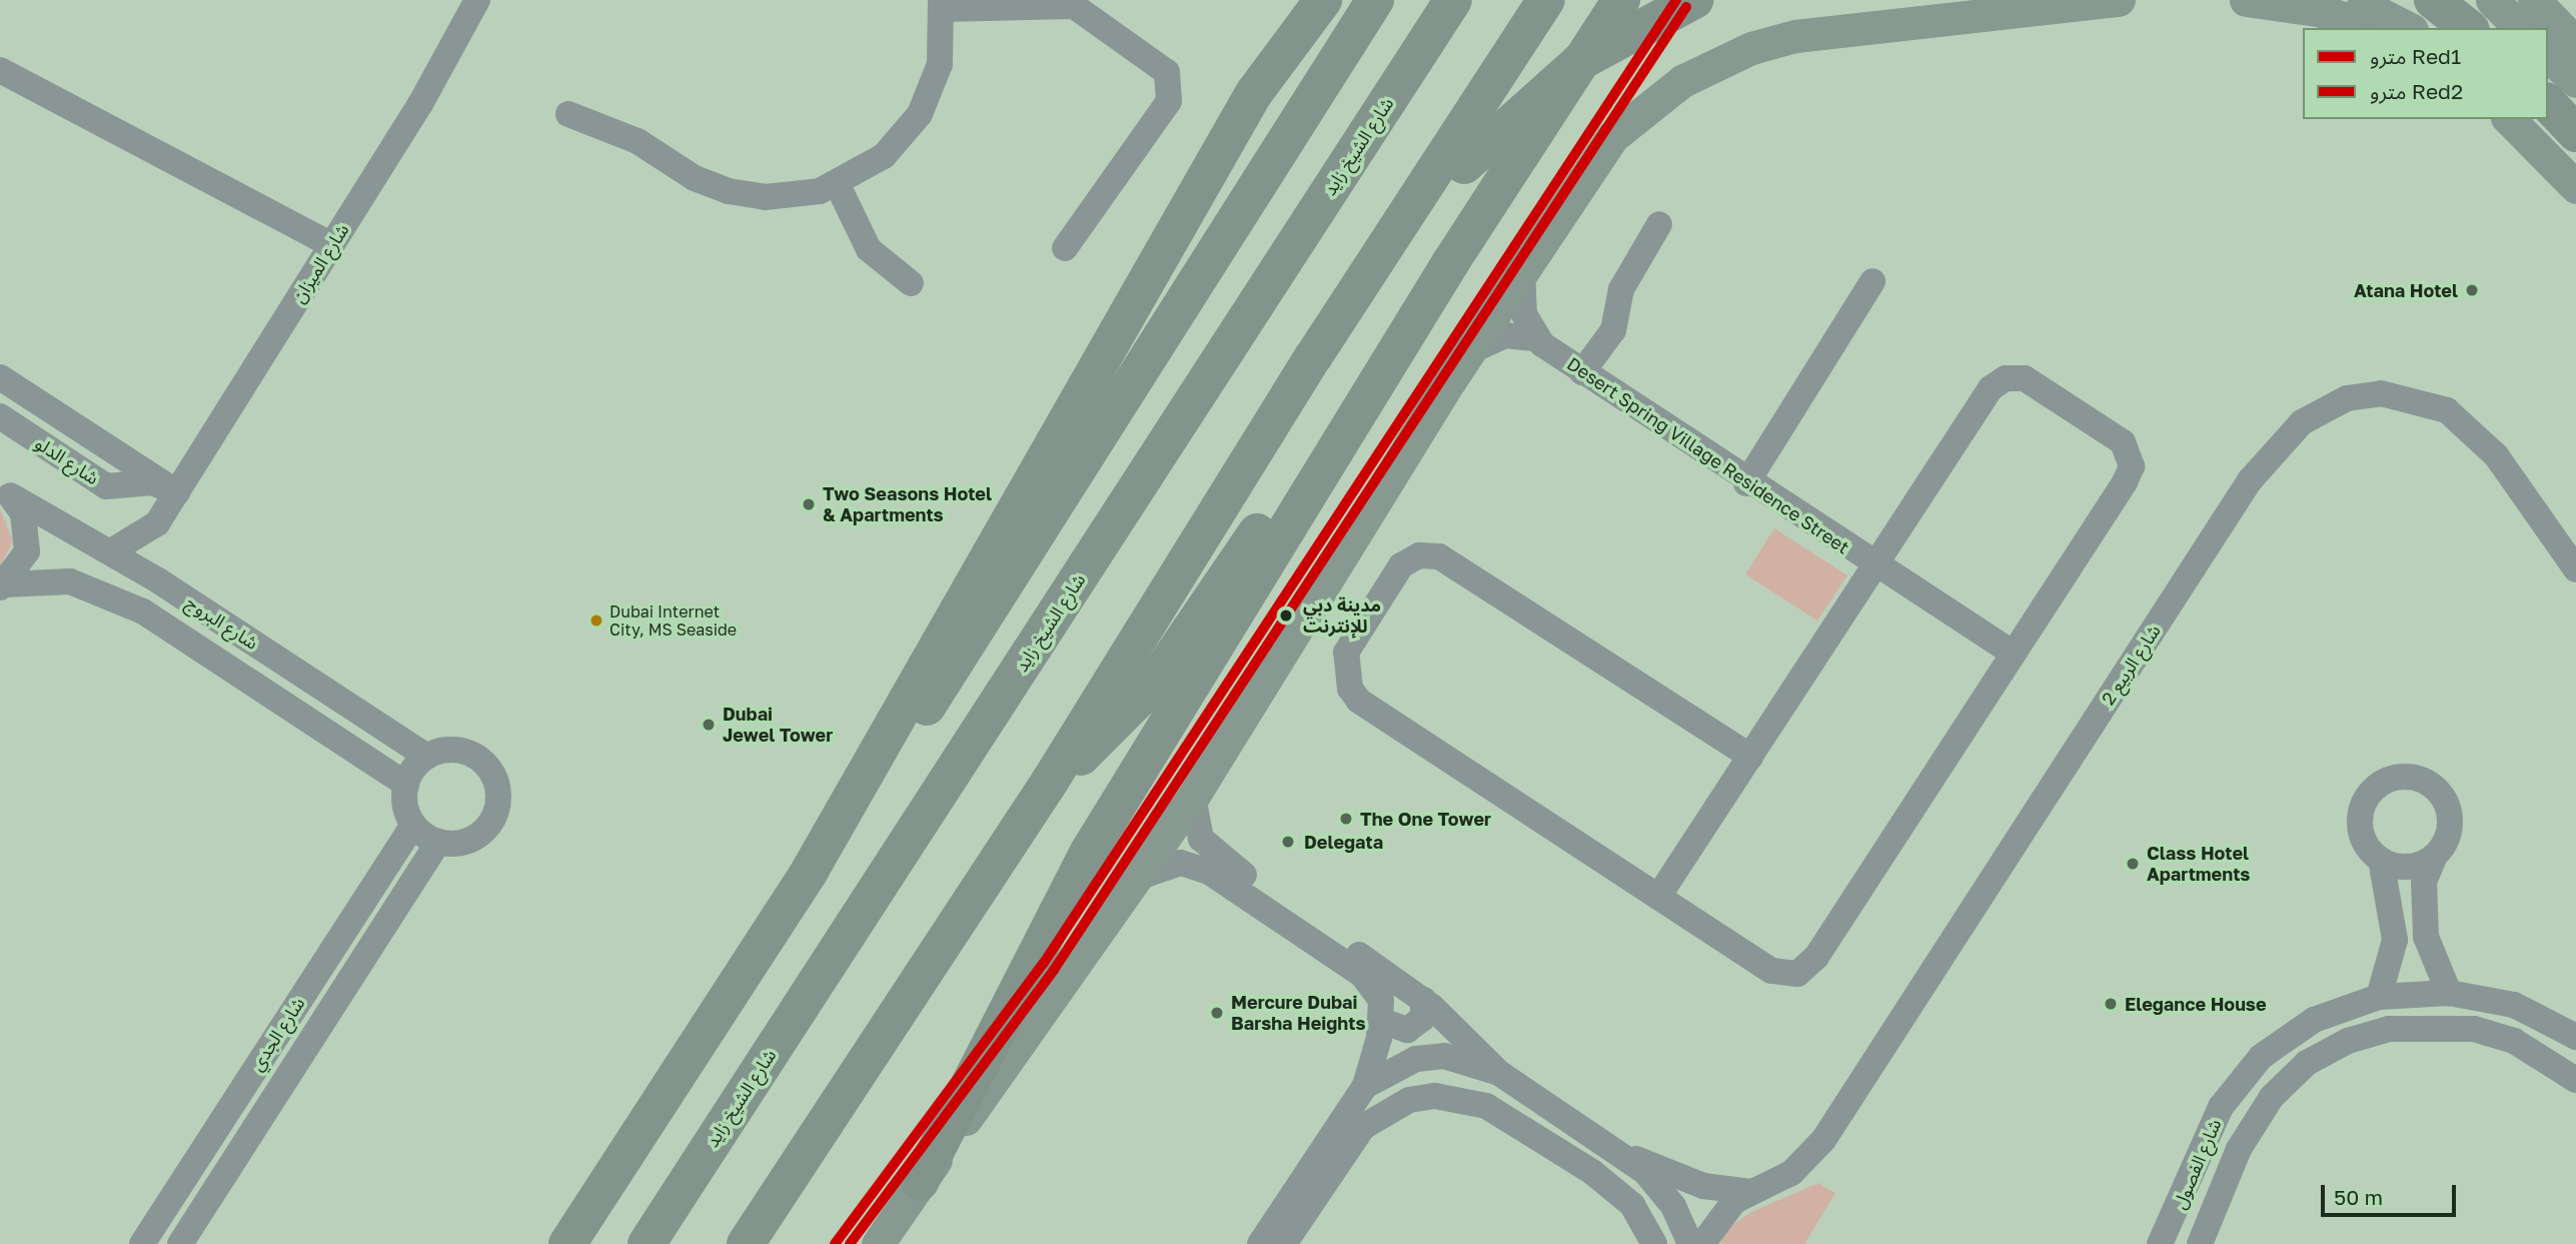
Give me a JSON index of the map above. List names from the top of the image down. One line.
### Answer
{"streets":{"highway":["شارع الشيخ زايد"],"street":["شارع الميزان","Desert Spring Village Residence Street","شارع الدلو","شارع البروج","شارع الربيع 2","شارع الجدي","شارع الفصول"]},"crossings":[["شارع الميزان","شارع الدلو"],["شارع الميزان","شارع البروج"],["شارع البروج","شارع الجدي"]],"places":["Atana Hotel","Two Seasons Hotel & Apartments","مدينة دبي للإنترنت","Dubai Internet City, MS Seaside","Dubai Jewel Tower","The One Tower","Delegata","Class Hotel Apartments","Elegance House","Mercure Dubai Barsha Heights"],"lines":["metro line Red1","metro line Red2"],"legend":["مترو Red1","مترو Red2"],"scale_bar":"50 m"}
